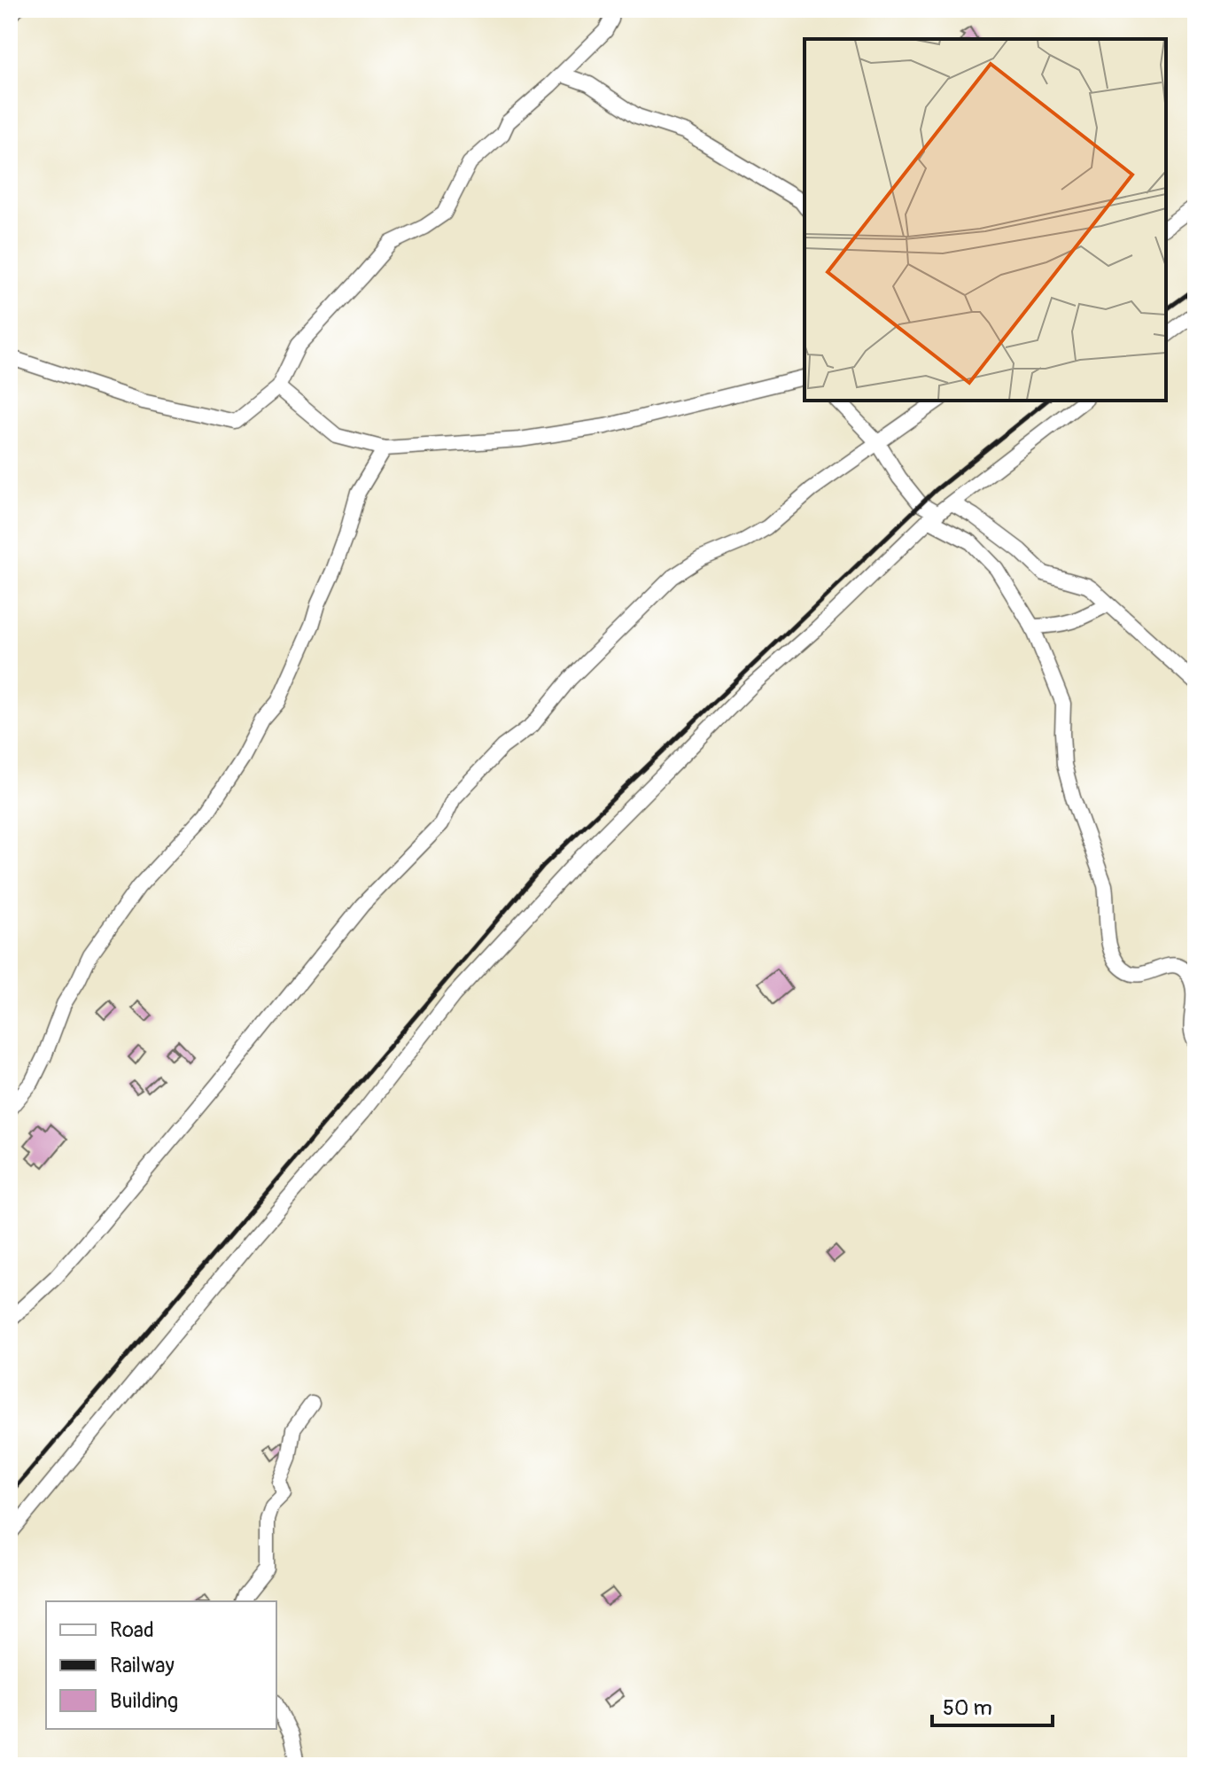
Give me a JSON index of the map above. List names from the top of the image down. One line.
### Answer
{"legend":["Road","Railway","Building"],"scale_bar":"50 m"}
